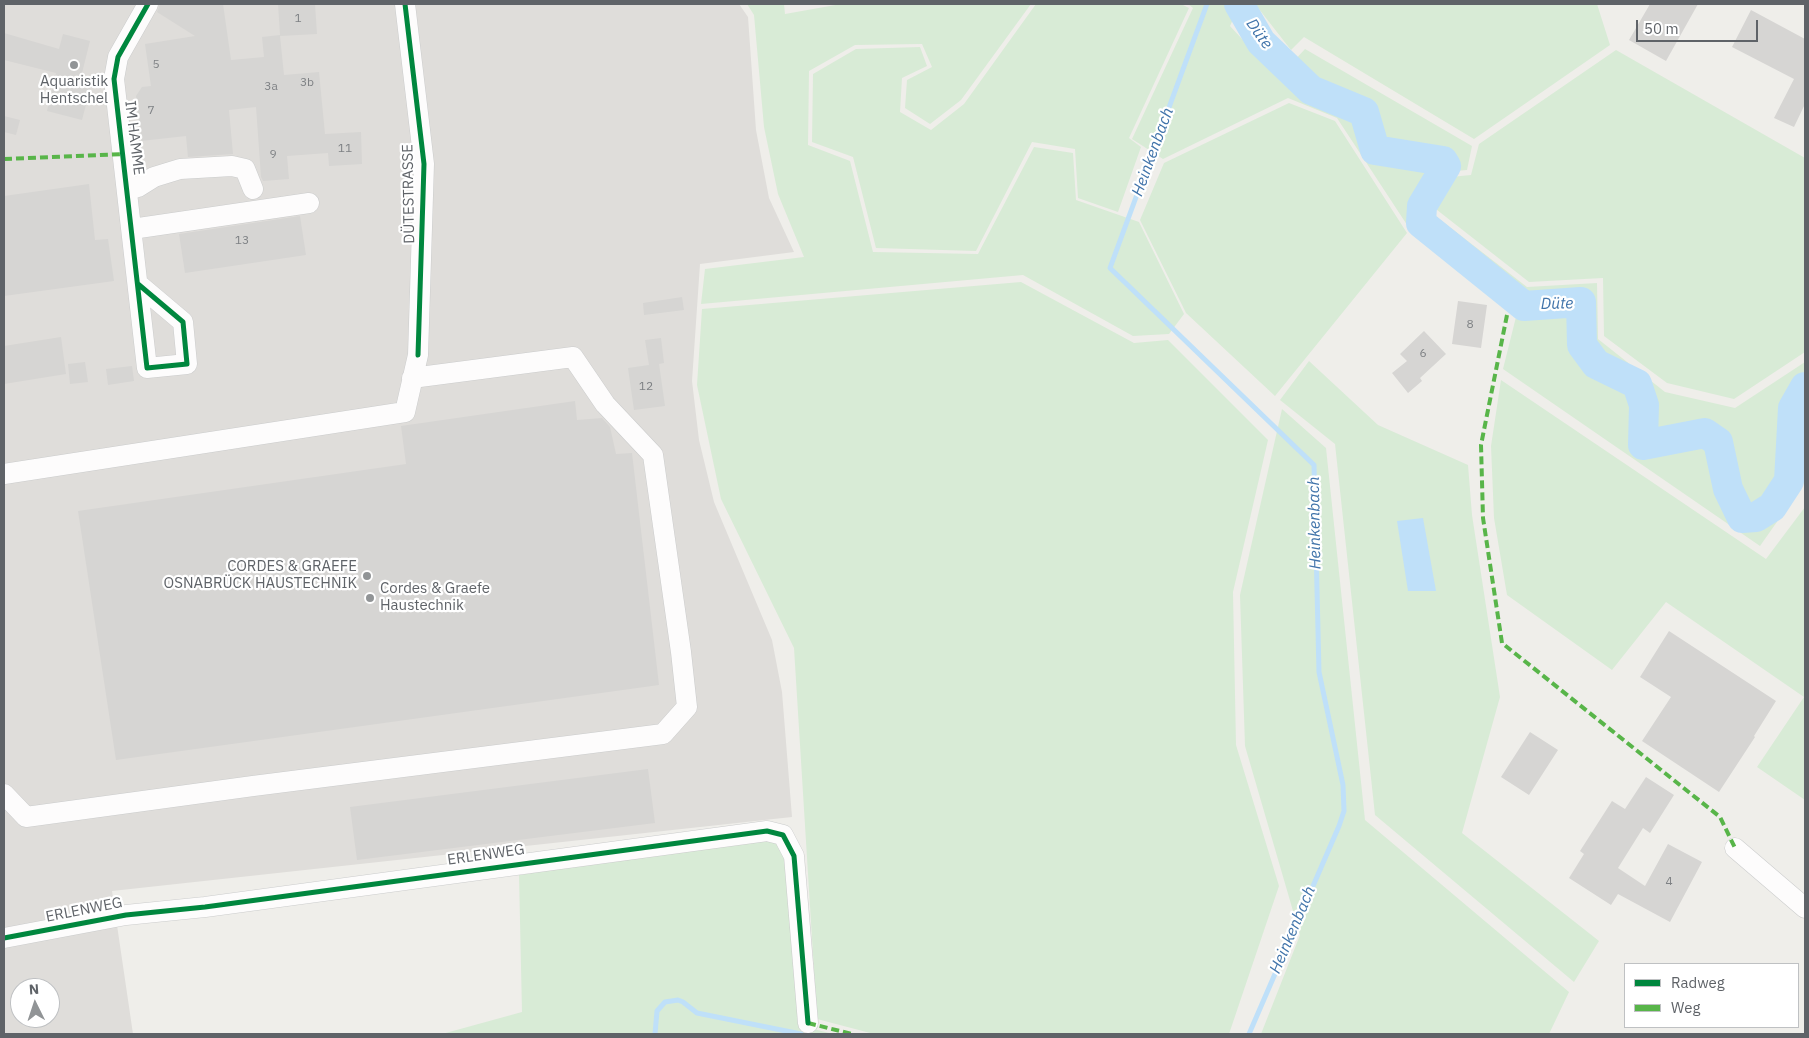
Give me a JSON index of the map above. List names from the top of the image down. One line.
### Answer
{"streets":{"street":["IM HAMME","DÜTESTRASSE","ERLENWEG"]},"water":["Düte","Heinkenbach"],"places":["Aquaristik Hentschel","CORDES & GRAEFE OSNABRÜCK HAUSTECHNIK","Cordes & Graefe Haustechnik"],"house_numbers":["1","5","3b","3a","7","11","9","13","8","6","12","4"],"legend":["Radweg","Weg"],"scale_bar":"50 m","north":"top"}
